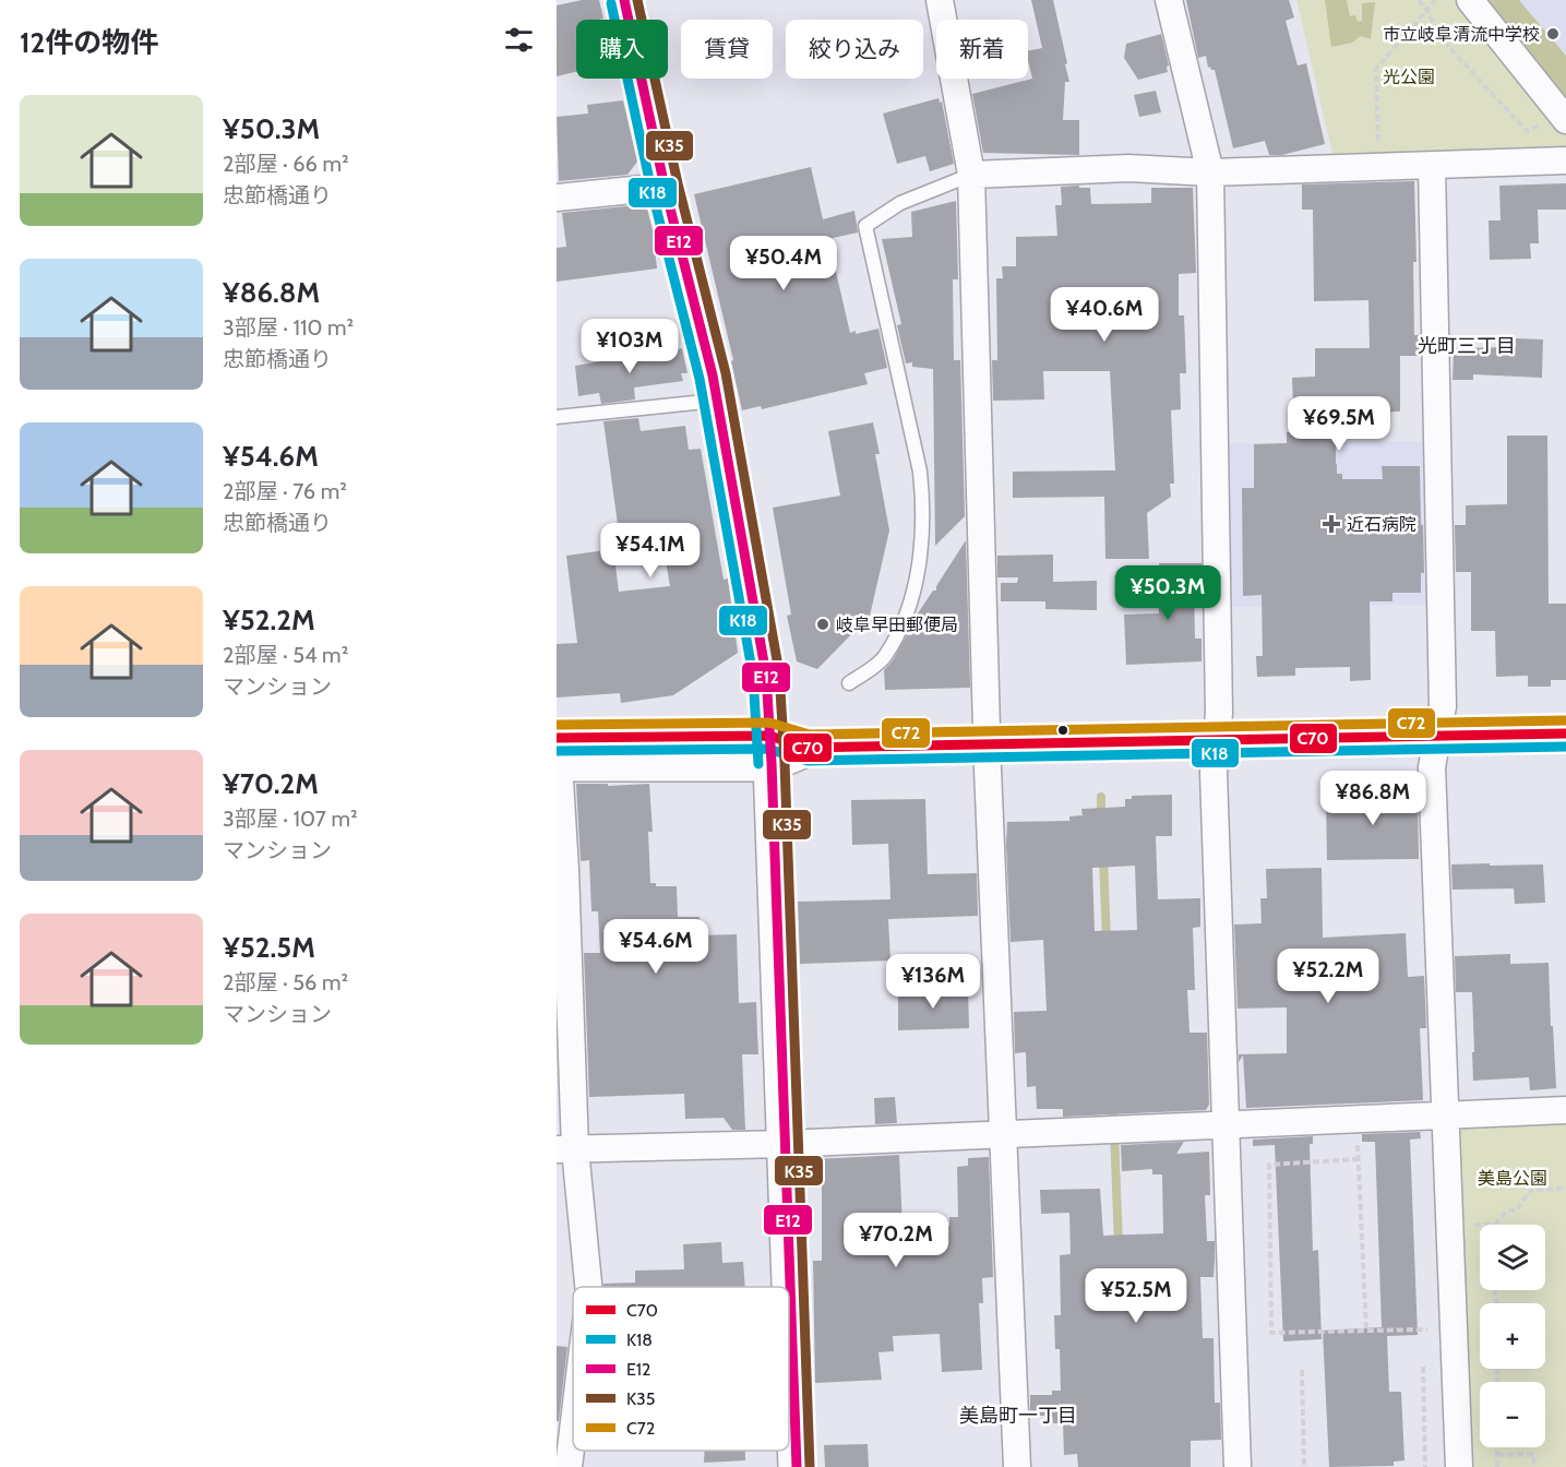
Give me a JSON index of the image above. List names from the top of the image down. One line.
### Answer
{"districts":["光町三丁目","美島町一丁目"],"parks":["光公園","美島公園"],"places":{"other":["市立岐阜清流中学校","岐阜早田郵便局"],"health":["近石病院"]},"lines":["transit line E12","transit line K35","transit line K18","transit line C72","transit line C70"],"legend":["C70","K18","E12","K35","C72"],"page":{"heading":"12件の物件","chip":["購入","賃貸","絞り込み","新着"],"list":[{"name":"¥50.3M","note":"2部屋 · 66 m² · 忠節橋通り"},{"name":"¥86.8M","note":"3部屋 · 110 m² · 忠節橋通り"},{"name":"¥54.6M","note":"2部屋 · 76 m² · 忠節橋通り"},{"name":"¥52.2M","note":"2部屋 · 54 m² · マンション"},{"name":"¥70.2M","note":"3部屋 · 107 m² · マンション"},{"name":"¥52.5M","note":"2部屋 · 56 m² · マンション"}],"price":["¥50.4M","¥40.6M","¥103M","¥69.5M","¥54.1M","¥50.3M","¥86.8M","¥54.6M","¥52.2M","¥136M","¥70.2M","¥52.5M"],"map_buttons":["+","−"]}}
